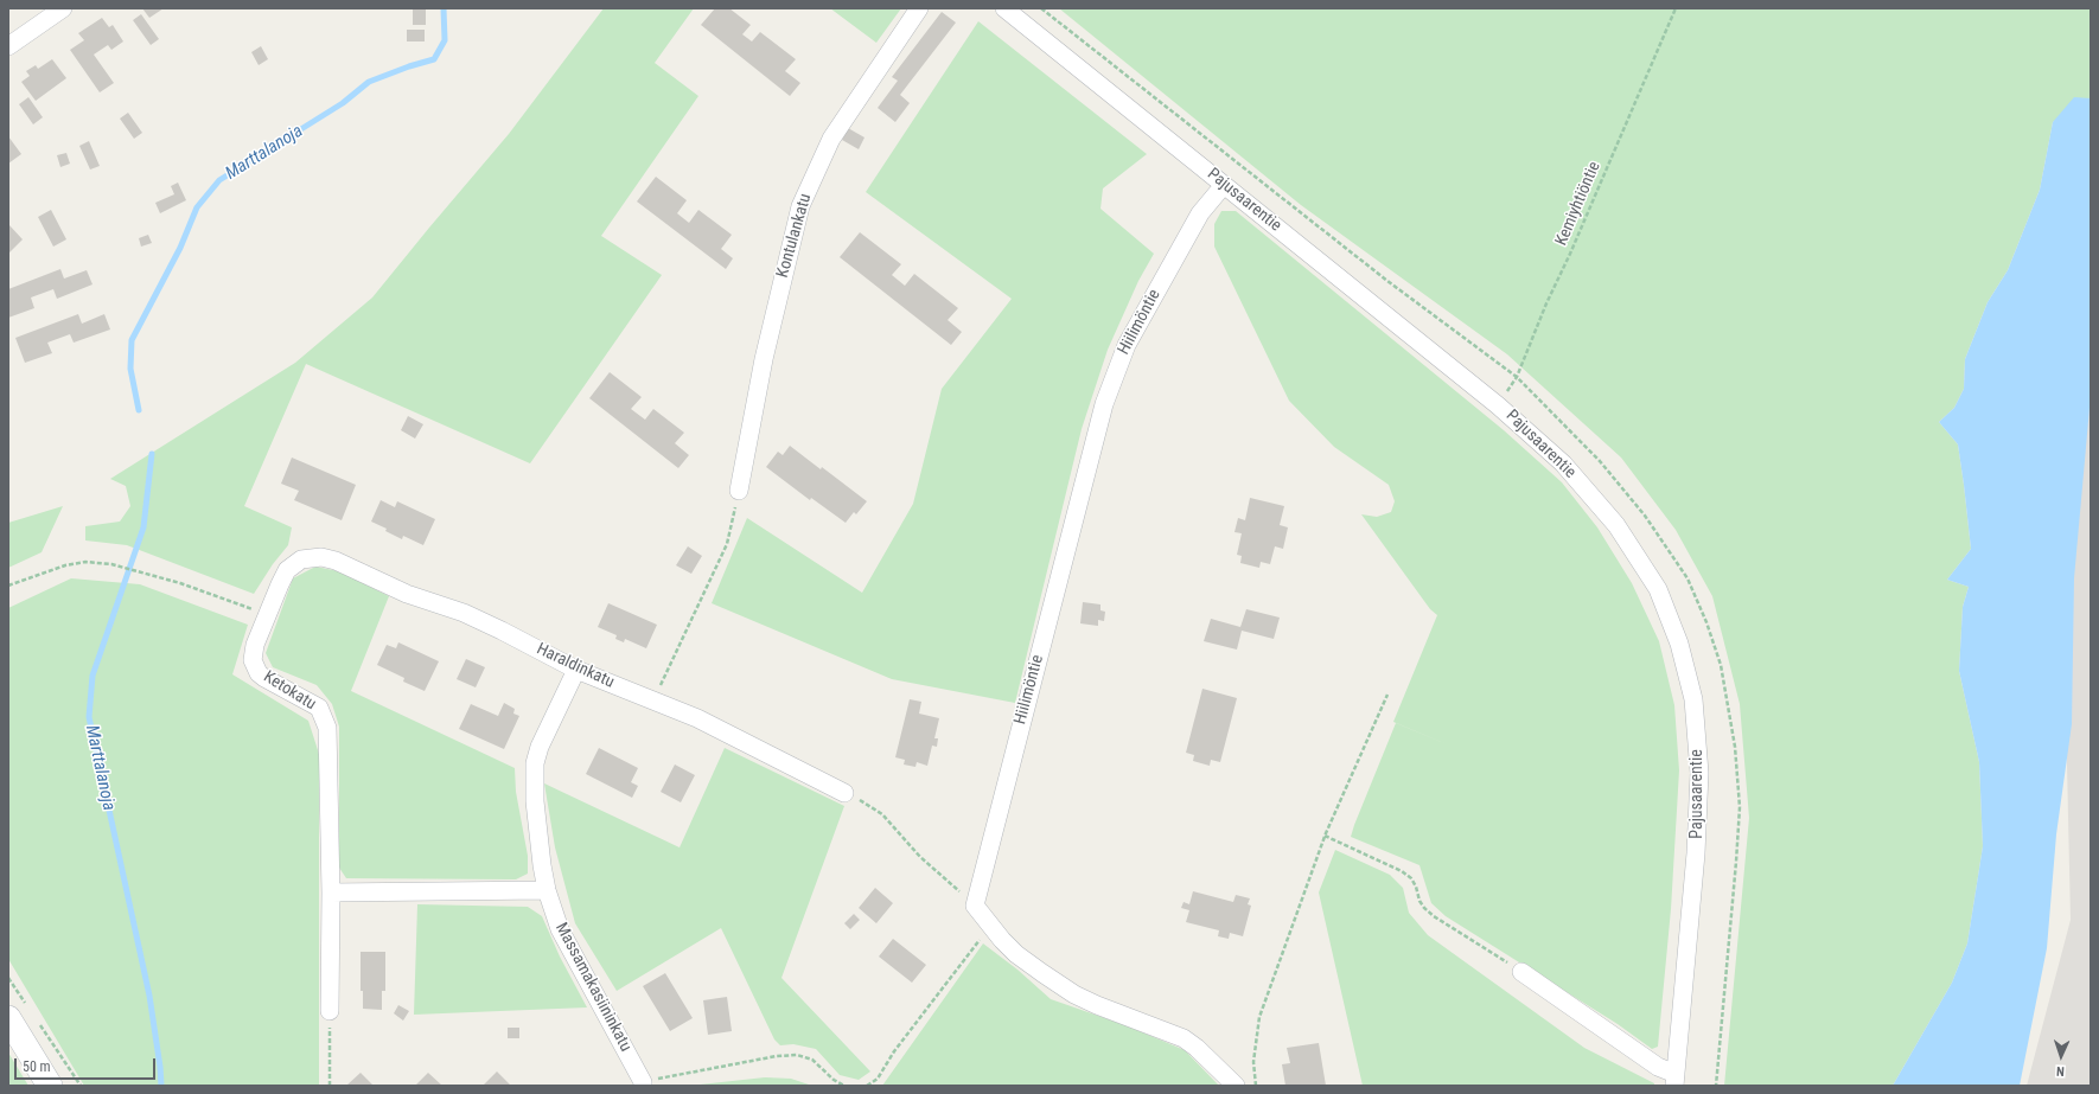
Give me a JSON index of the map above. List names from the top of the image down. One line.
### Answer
{"streets":{"street":["Pajusaarentie","Kontulankatu","Hiilimöntie","Haraldinkatu","Ketokatu","Massamakasiininkatu"],"path":["Kemiyhtiöntie"]},"crossings":[["Pajusaarentie","Kemiyhtiöntie"],["Pajusaarentie","Hiilimöntie"],["Haraldinkatu","Ketokatu"],["Haraldinkatu","Massamakasiininkatu"]],"water":["Marttalanoja"],"scale_bar":"50 m","north":"bottom"}
